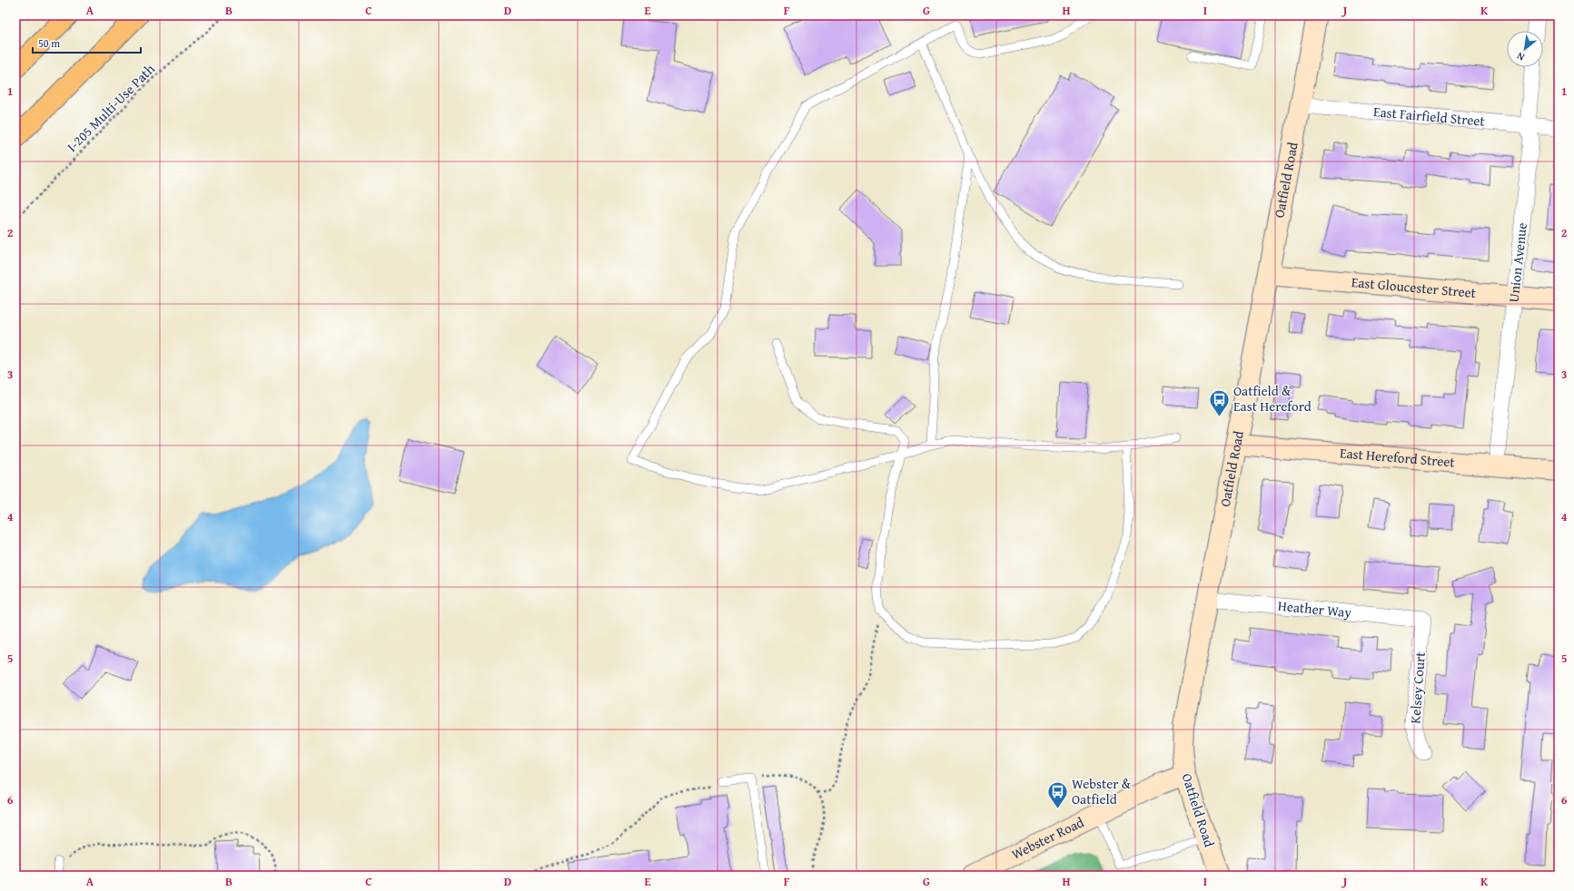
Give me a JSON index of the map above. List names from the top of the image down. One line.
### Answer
{"streets":{"main road":["Oatfield Road","East Gloucester Street","East Hereford Street","Webster Road"],"street":["East Fairfield Street","Union Avenue","Heather Way","Kelsey Court"],"path":["I-205 Multi-Use Path"]},"crossings":[["East Fairfield Street","Oatfield Road"],["East Fairfield Street","Union Avenue"],["Oatfield Road","East Gloucester Street"],["Oatfield Road","East Hereford Street"],["Oatfield Road","Heather Way"],["Oatfield Road","Webster Road"],["Union Avenue","East Gloucester Street"],["Union Avenue","East Hereford Street"],["Heather Way","Kelsey Court"]],"places":{"bus stop":["Oatfield & East Hereford","Webster & Oatfield"]},"scale_bar":"50 m","north":"bottom left","grid":{"columns":["A","B","C","D","E","F","G","H","I","J","K"],"rows":["1","2","3","4","5","6"]}}
